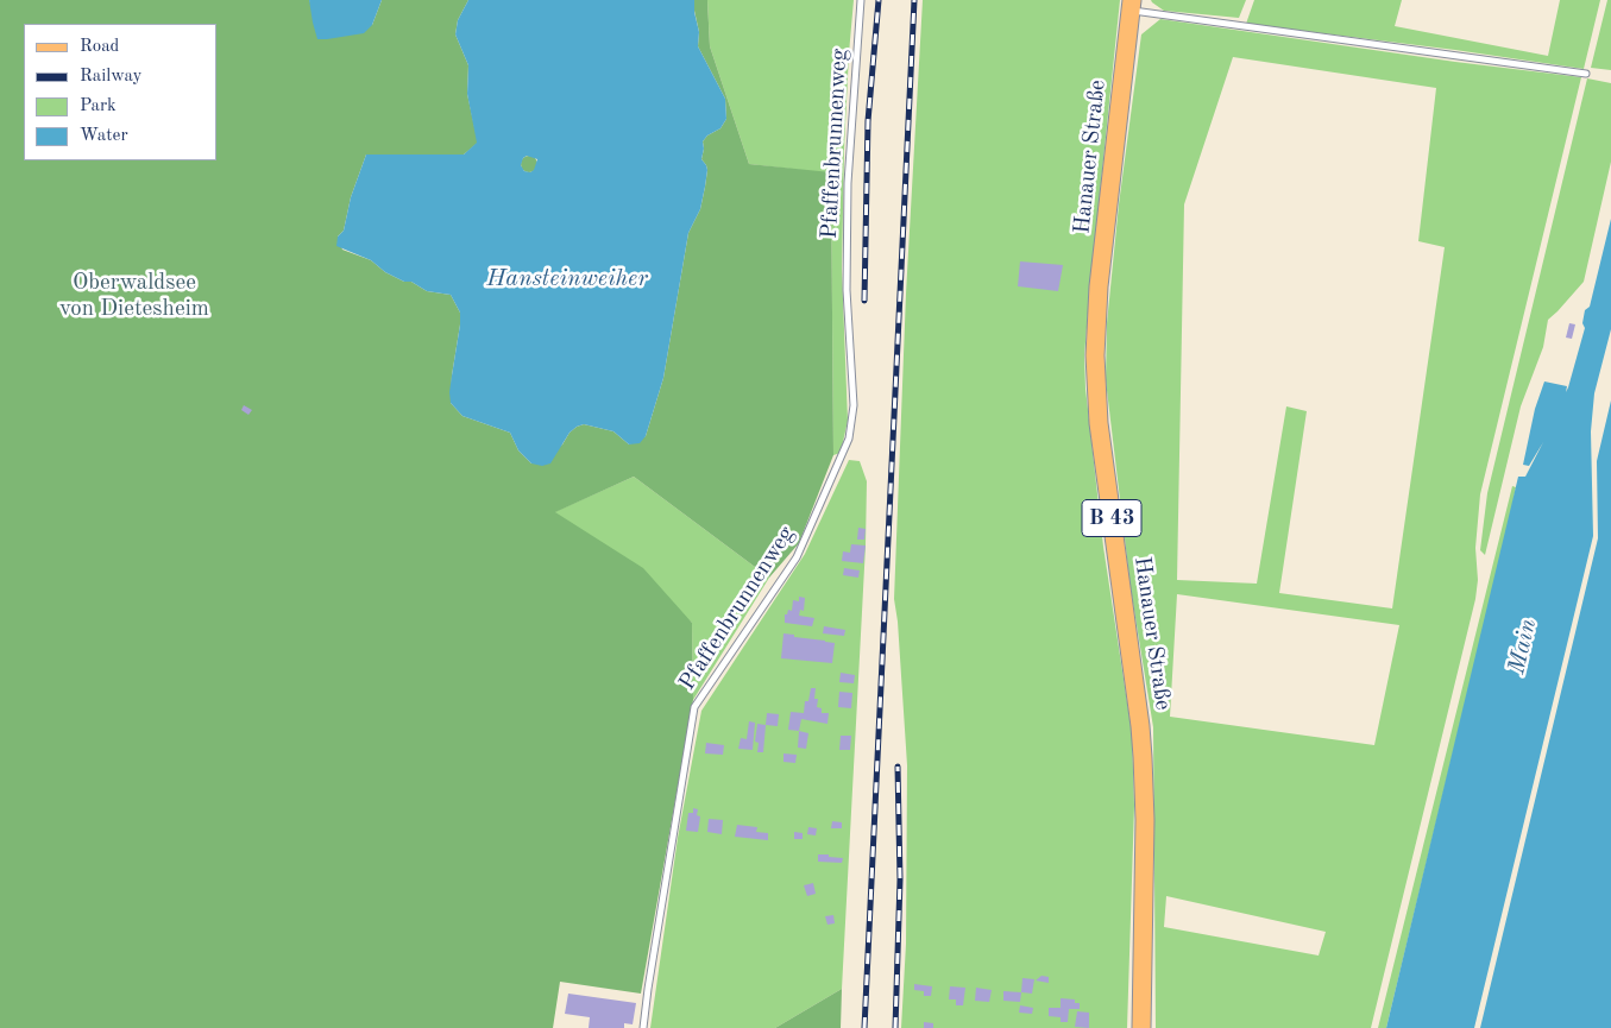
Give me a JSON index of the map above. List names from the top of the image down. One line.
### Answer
{"streets":{"main road":["Hanauer Straße","B 43"],"lane":["Pfaffenbrunnenweg"]},"water":["Hansteinweiher","Main"],"parks":["Oberwaldsee von Dietesheim"],"legend":["Road","Railway","Park","Water"]}
